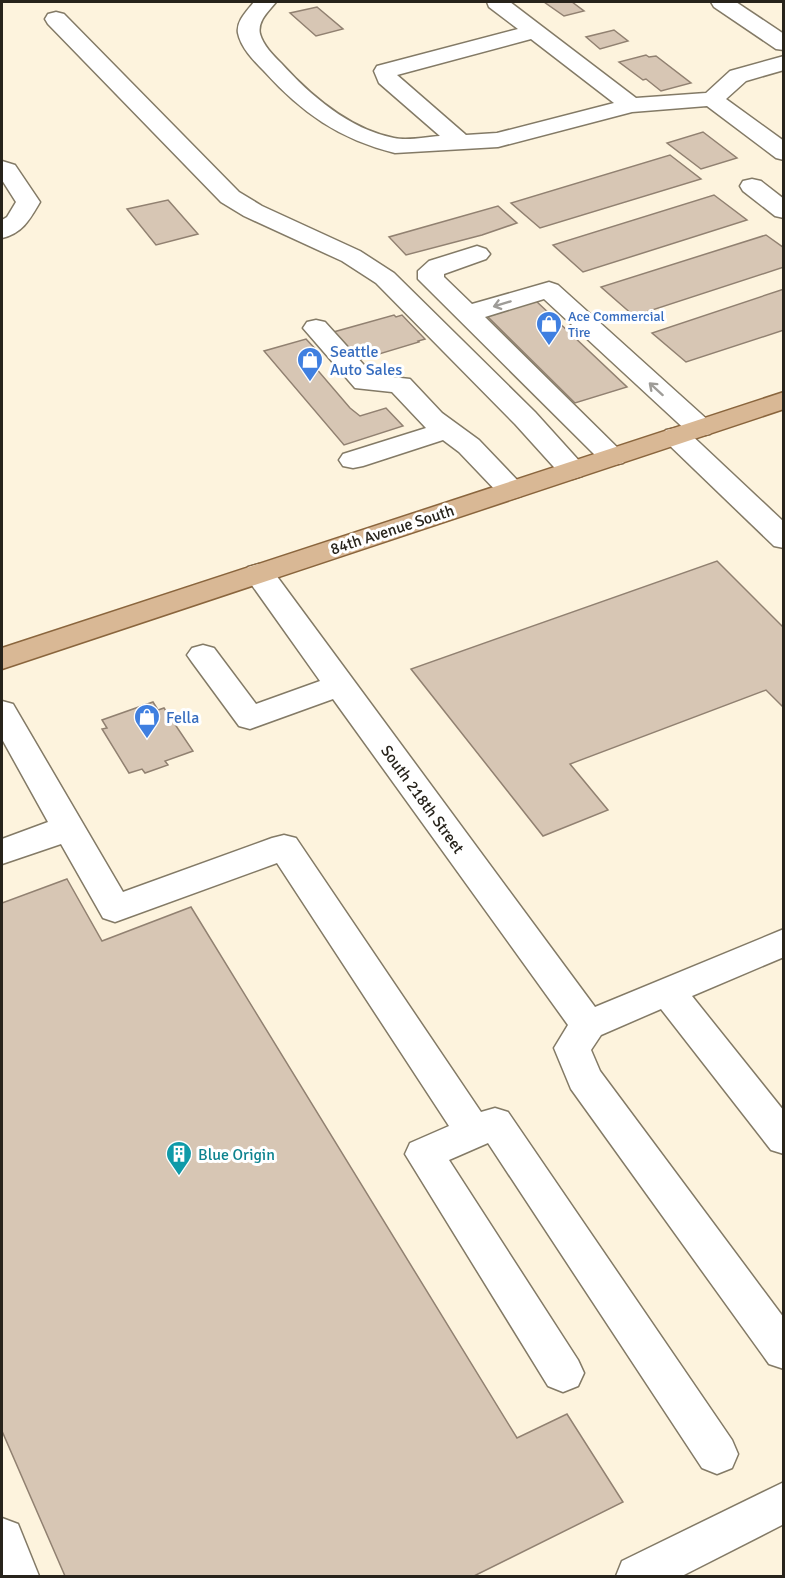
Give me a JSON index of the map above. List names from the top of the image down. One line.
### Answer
{"streets":{"main road":["84th Avenue South"],"street":["South 218th Street"]},"crossings":[["84th Avenue South","South 218th Street"]],"places":{"shop":["Ace Commercial Tire","Seattle Auto Sales","Fella"],"building":["Blue Origin"]}}
